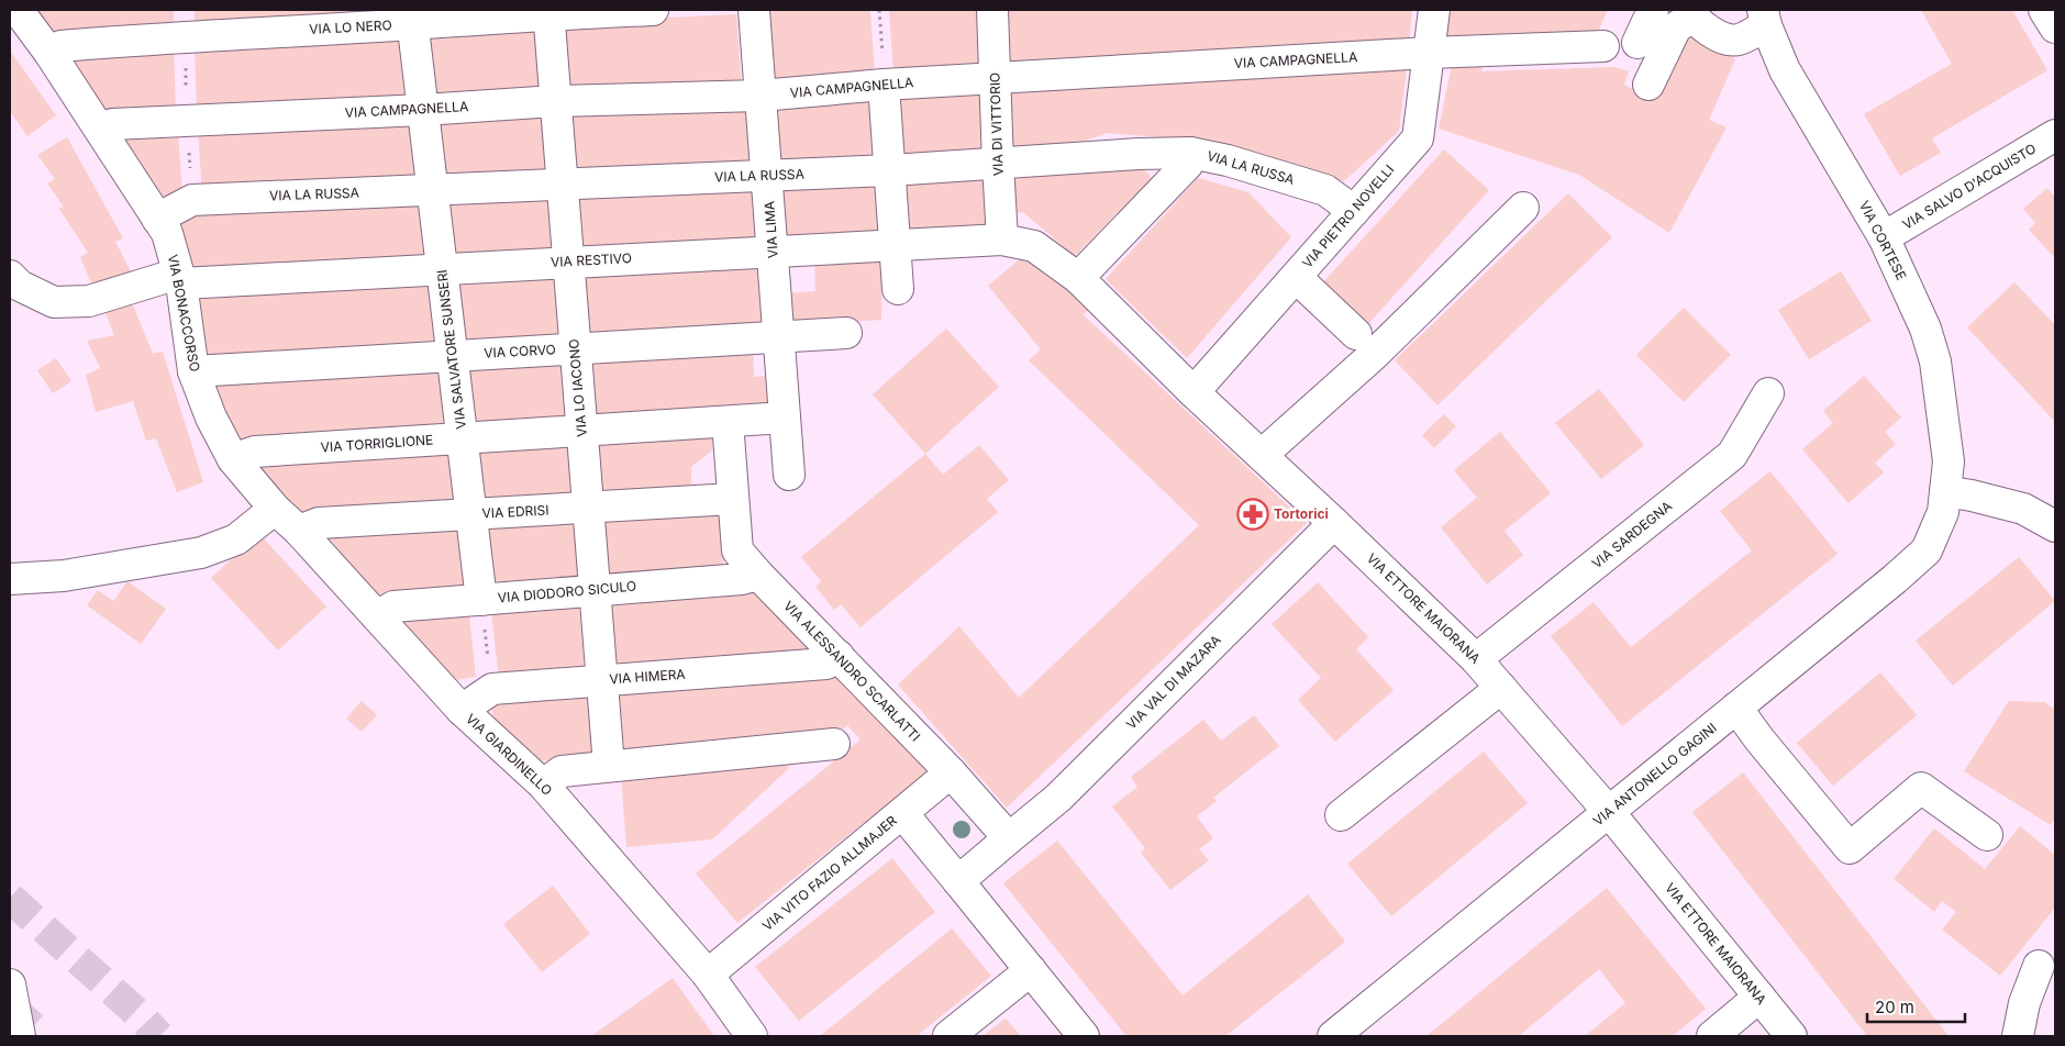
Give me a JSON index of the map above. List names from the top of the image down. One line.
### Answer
{"streets":{"street":["VIA LO NERO","VIA CAMPAGNELLA","VIA DI VITTORIO","VIA LA RUSSA","VIA SALVO D'ACQUISTO","VIA PIETRO NOVELLI","VIA LIMA","VIA CORTESE","VIA RESTIVO","VIA BONACCORSO","VIA SALVATORE SUNSERI","VIA CORVO","VIA LO IACONO","VIA TORRIGLIONE","VIA EDRISI","VIA SARDEGNA","VIA DIODORO SICULO","VIA ETTORE MAIORANA","VIA ALESSANDRO SCARLATTI","VIA HIMERA","VIA VAL DI MAZARA","VIA GIARDINELLO","VIA ANTONELLO GAGINI","VIA VITO FAZIO ALLMAJER"]},"crossings":[["VIA LO NERO","VIA BONACCORSO"],["VIA LO NERO","VIA SALVATORE SUNSERI"],["VIA LO NERO","VIA LO IACONO"],["VIA CAMPAGNELLA","VIA DI VITTORIO"],["VIA CAMPAGNELLA","VIA PIETRO NOVELLI"],["VIA CAMPAGNELLA","VIA LIMA"],["VIA CAMPAGNELLA","VIA BONACCORSO"],["VIA CAMPAGNELLA","VIA SALVATORE SUNSERI"],["VIA CAMPAGNELLA","VIA LO IACONO"],["VIA DI VITTORIO","VIA LA RUSSA"],["VIA DI VITTORIO","VIA RESTIVO"],["VIA DI VITTORIO","VIA ETTORE MAIORANA"],["VIA LA RUSSA","VIA PIETRO NOVELLI"],["VIA LA RUSSA","VIA LIMA"],["VIA LA RUSSA","VIA BONACCORSO"],["VIA LA RUSSA","VIA SALVATORE SUNSERI"],["VIA LA RUSSA","VIA LO IACONO"],["VIA SALVO D'ACQUISTO","VIA CORTESE"],["VIA PIETRO NOVELLI","VIA ETTORE MAIORANA"],["VIA LIMA","VIA RESTIVO"],["VIA LIMA","VIA CORVO"],["VIA LIMA","VIA TORRIGLIONE"],["VIA CORTESE","VIA ANTONELLO GAGINI"],["VIA RESTIVO","VIA BONACCORSO"],["VIA RESTIVO","VIA SALVATORE SUNSERI"],["VIA RESTIVO","VIA LO IACONO"],["VIA RESTIVO","VIA ETTORE MAIORANA"],["VIA BONACCORSO","VIA CORVO"],["VIA BONACCORSO","VIA TORRIGLIONE"],["VIA BONACCORSO","VIA GIARDINELLO"],["VIA SALVATORE SUNSERI","VIA CORVO"],["VIA SALVATORE SUNSERI","VIA TORRIGLIONE"],["VIA SALVATORE SUNSERI","VIA EDRISI"],["VIA SALVATORE SUNSERI","VIA DIODORO SICULO"],["VIA CORVO","VIA LO IACONO"],["VIA LO IACONO","VIA TORRIGLIONE"],["VIA LO IACONO","VIA EDRISI"],["VIA LO IACONO","VIA DIODORO SICULO"],["VIA LO IACONO","VIA HIMERA"],["VIA TORRIGLIONE","VIA ALESSANDRO SCARLATTI"],["VIA EDRISI","VIA ALESSANDRO SCARLATTI"],["VIA EDRISI","VIA GIARDINELLO"],["VIA SARDEGNA","VIA ETTORE MAIORANA"],["VIA DIODORO SICULO","VIA ALESSANDRO SCARLATTI"],["VIA DIODORO SICULO","VIA GIARDINELLO"],["VIA ETTORE MAIORANA","VIA VAL DI MAZARA"],["VIA ETTORE MAIORANA","VIA ANTONELLO GAGINI"],["VIA ALESSANDRO SCARLATTI","VIA HIMERA"],["VIA ALESSANDRO SCARLATTI","VIA VAL DI MAZARA"],["VIA ALESSANDRO SCARLATTI","VIA VITO FAZIO ALLMAJER"],["VIA HIMERA","VIA GIARDINELLO"],["VIA GIARDINELLO","VIA VITO FAZIO ALLMAJER"]],"places":{"pharmacy":["Tortorici"]},"scale_bar":"20 m"}
